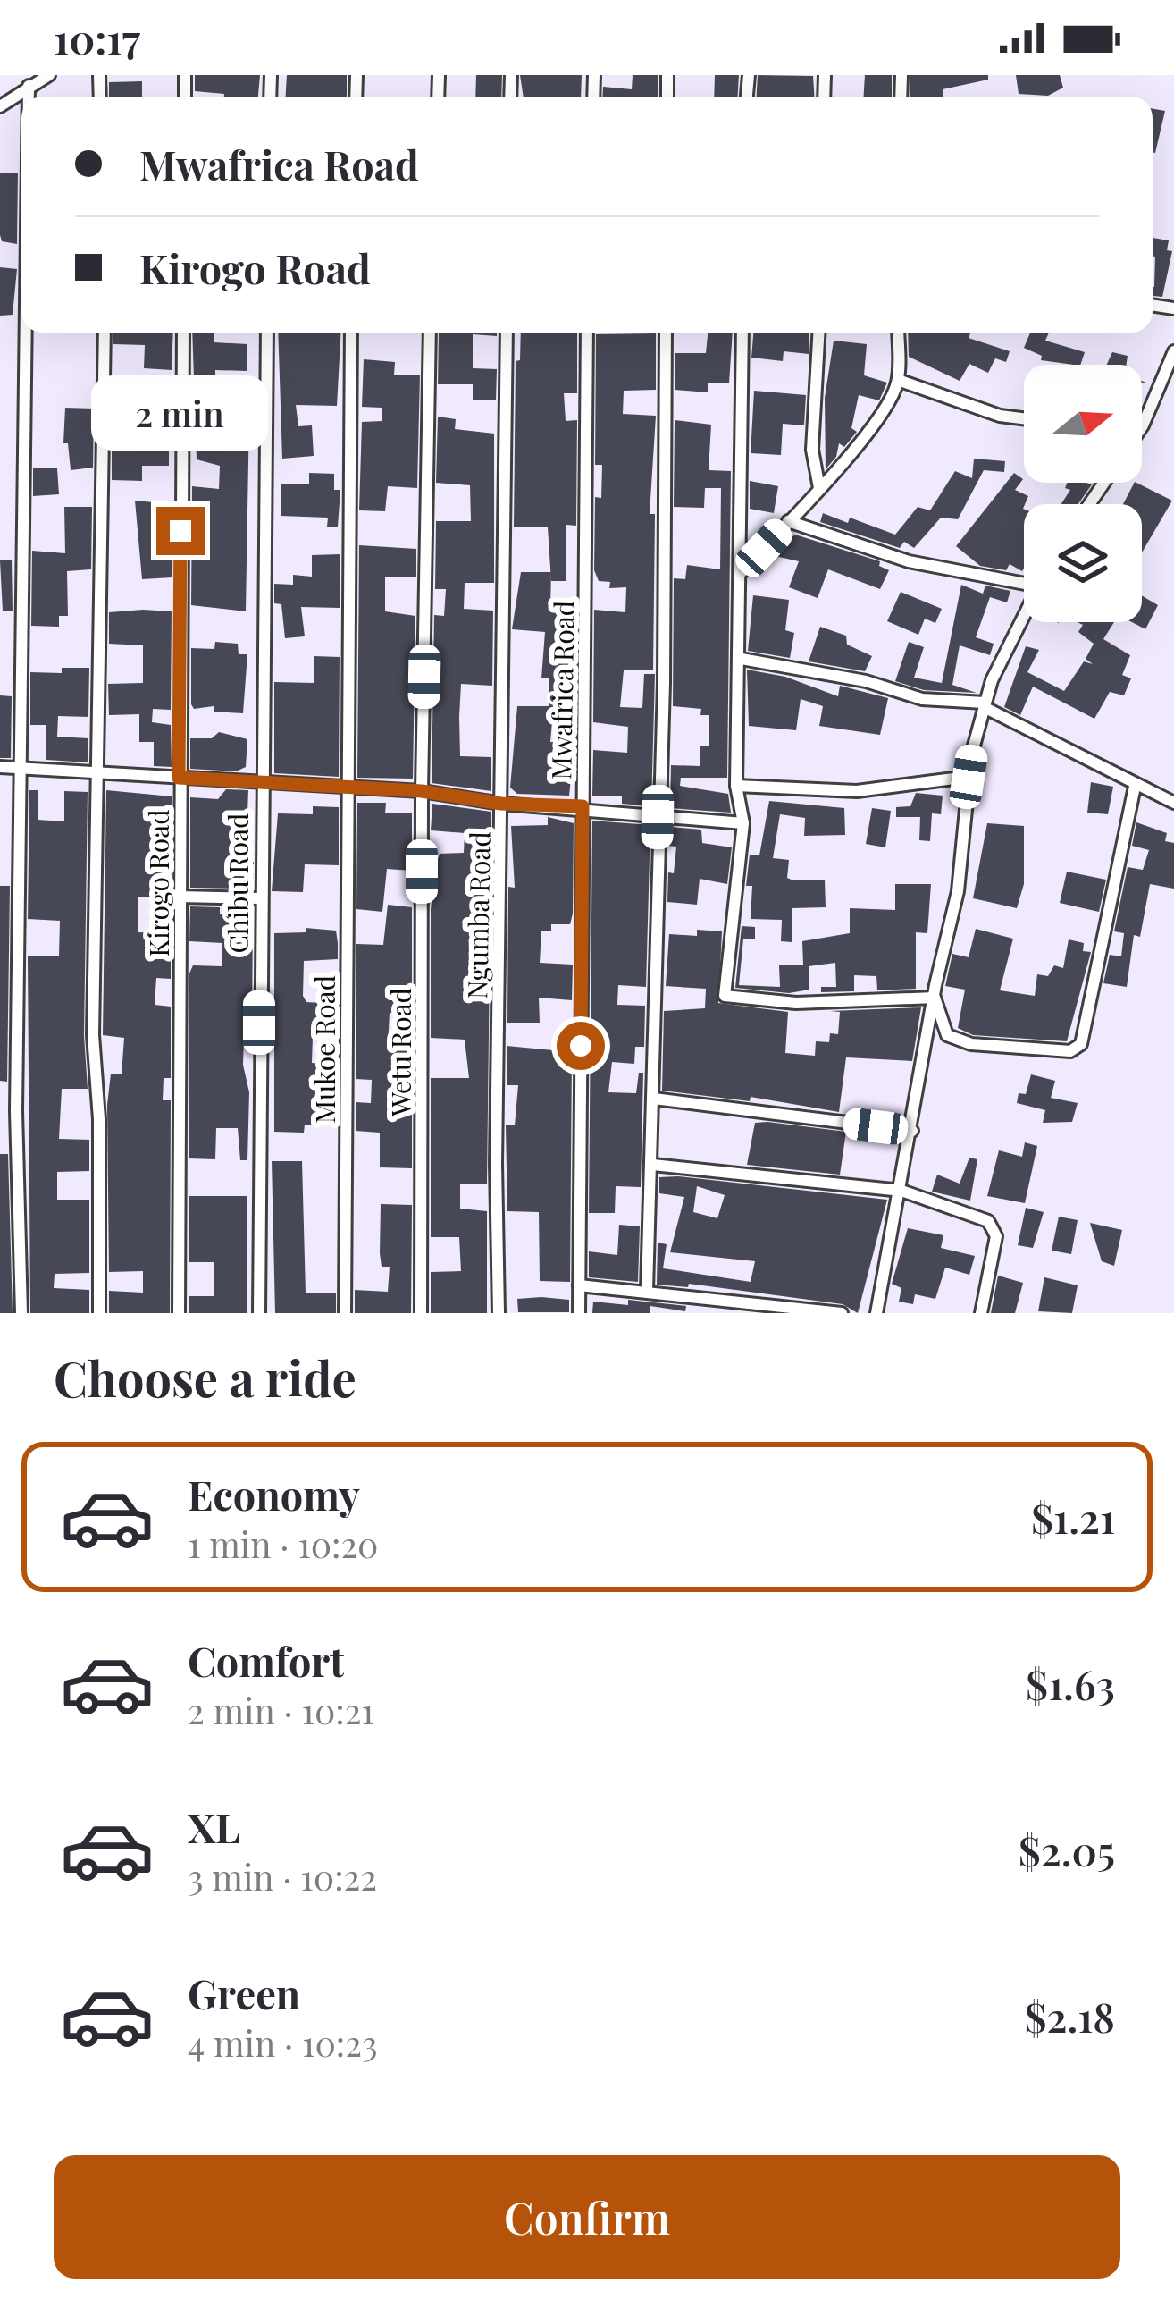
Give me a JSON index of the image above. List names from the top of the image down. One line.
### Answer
{"streets":{"street":["Mwafrica Road","Kirogo Road","Chibu Road","Ngumba Road","Mukoe Road","Wetu Road"]},"north":"right","page":{"status":"10:17","banner":["Mwafrica Road","Kirogo Road"],"bubble":"2 min","heading":"Choose a ride","list":[{"name":"Economy","note":"1 min · 10:20","value":"$1.21"},{"name":"Comfort","note":"2 min · 10:21","value":"$1.63"},{"name":"XL","note":"3 min · 10:22","value":"$2.05"},{"name":"Green","note":"4 min · 10:23","value":"$2.18"}],"buttons":"Confirm"}}
